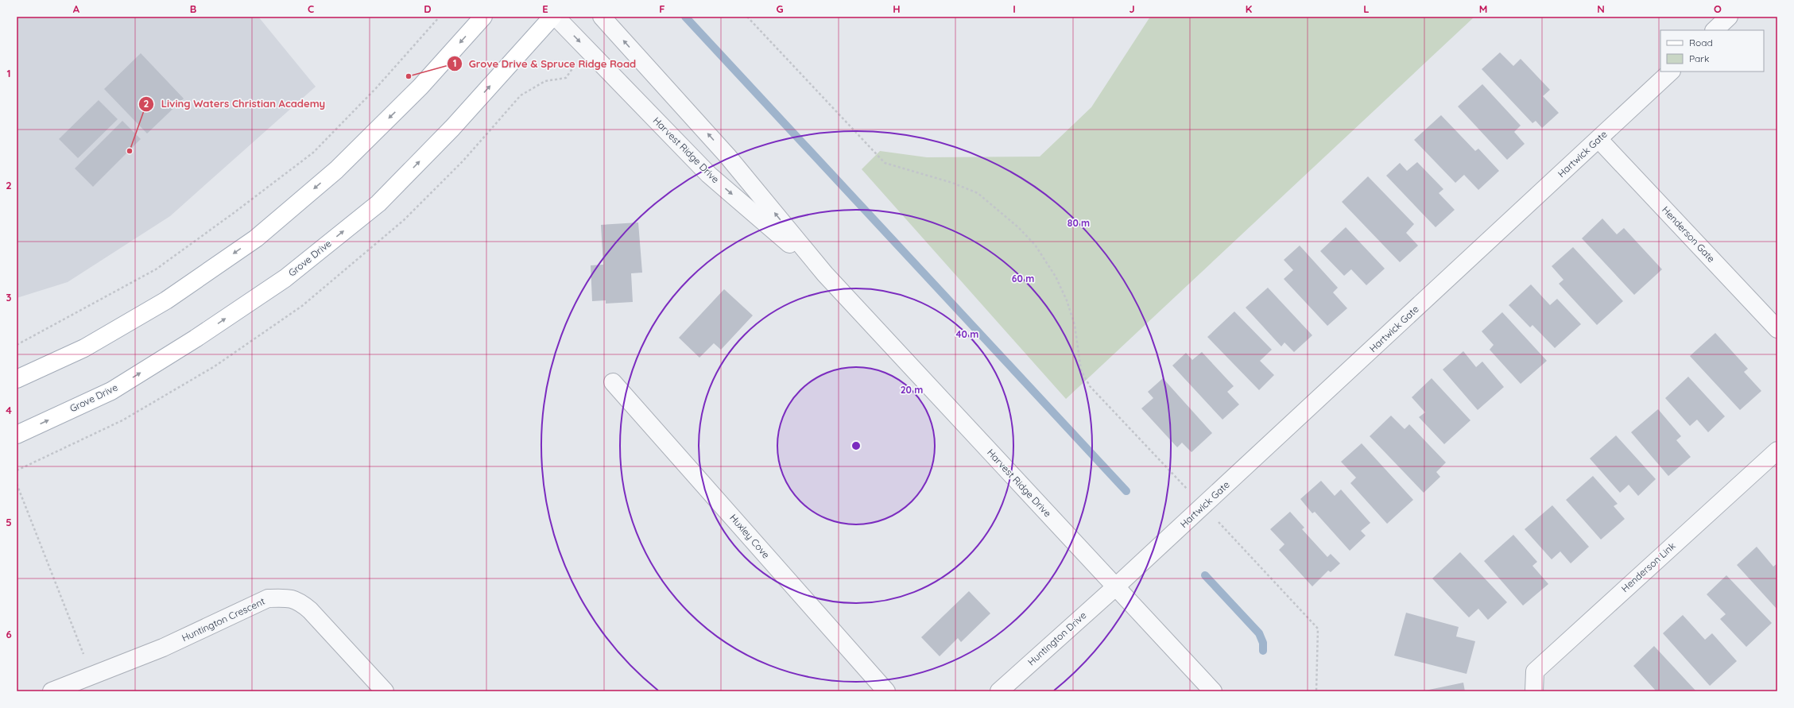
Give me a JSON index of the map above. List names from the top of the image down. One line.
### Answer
{"streets":{"main road":["Grove Drive"],"street":["Harvest Ridge Drive","Hartwick Gate","Henderson Gate","Huxley Cove","Henderson Link","Huntington Crescent","Huntington Drive"]},"crossings":[["Harvest Ridge Drive","Hartwick Gate"],["Harvest Ridge Drive","Huntington Drive"],["Hartwick Gate","Henderson Gate"],["Hartwick Gate","Huntington Drive"]],"places":["Grove Drive & Spruce Ridge Road","Living Waters Christian Academy"],"legend":["Road","Park"],"grid":{"columns":["A","B","C","D","E","F","G","H","I","J","K","L","M","N","O"],"rows":["1","2","3","4","5","6"]},"rings":["80 m","60 m","40 m","20 m"]}
